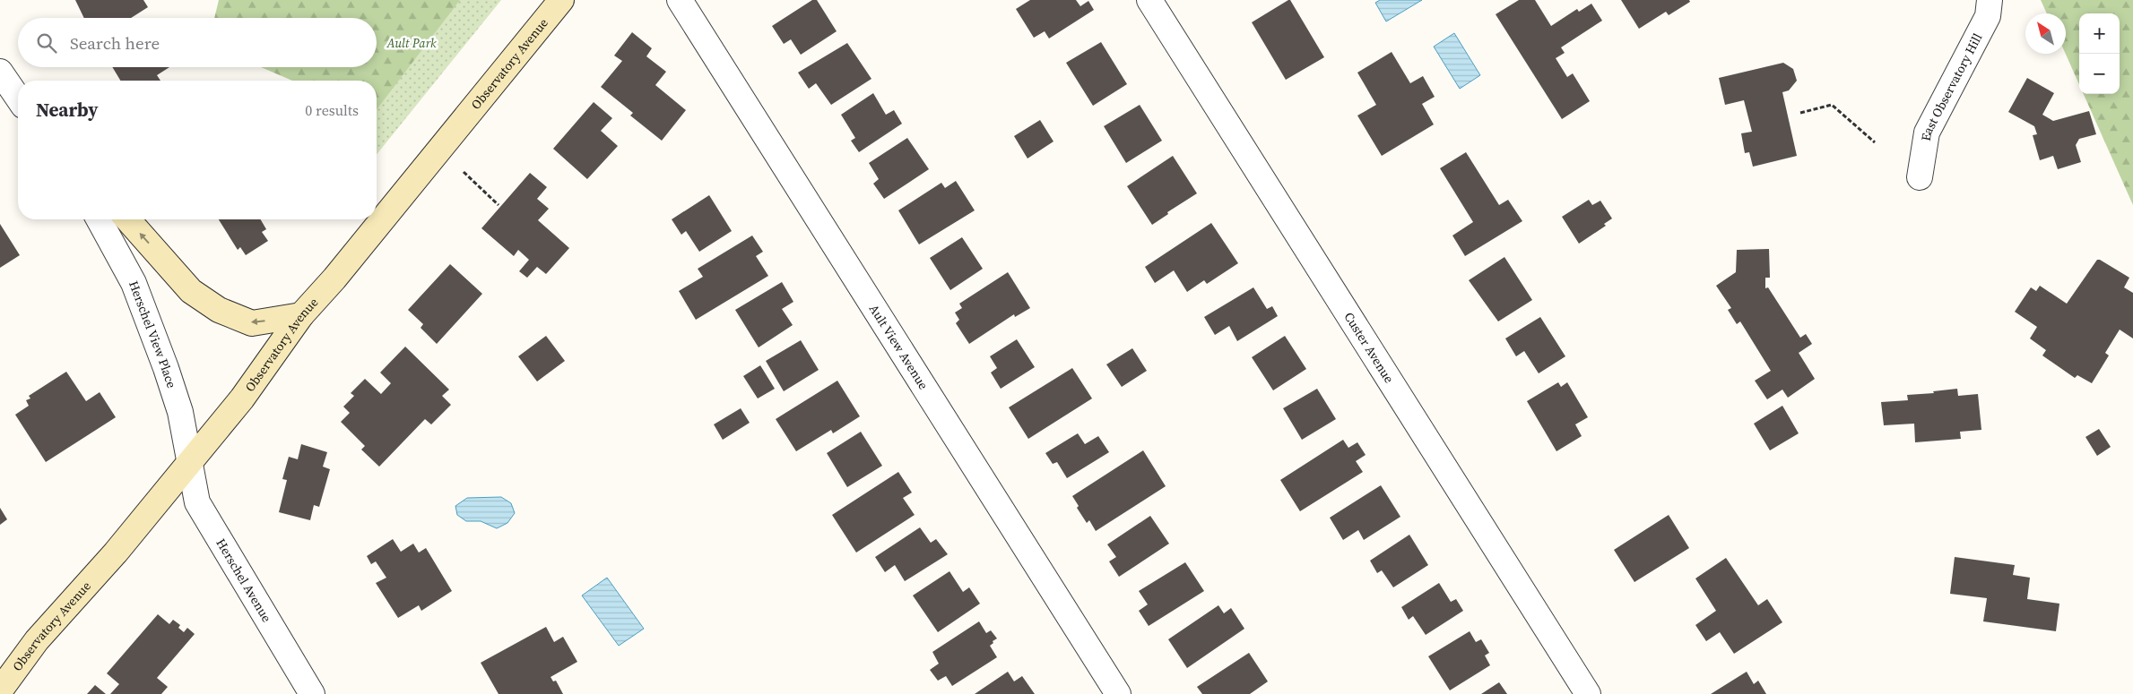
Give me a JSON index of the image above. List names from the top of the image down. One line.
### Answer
{"streets":{"street":["Observatory Avenue","East Observatory Hill","Herschel View Place","Ault View Avenue","Custer Avenue","Herschel Avenue"]},"crossings":[["Observatory Avenue","Herschel View Place"],["Observatory Avenue","Herschel Avenue"],["Herschel View Place","Herschel Avenue"]],"parks":["Ault Park"],"north":"top left","page":{"map_buttons":["+","−"],"search":"Search here","heading":["Nearby","0 results"]}}
